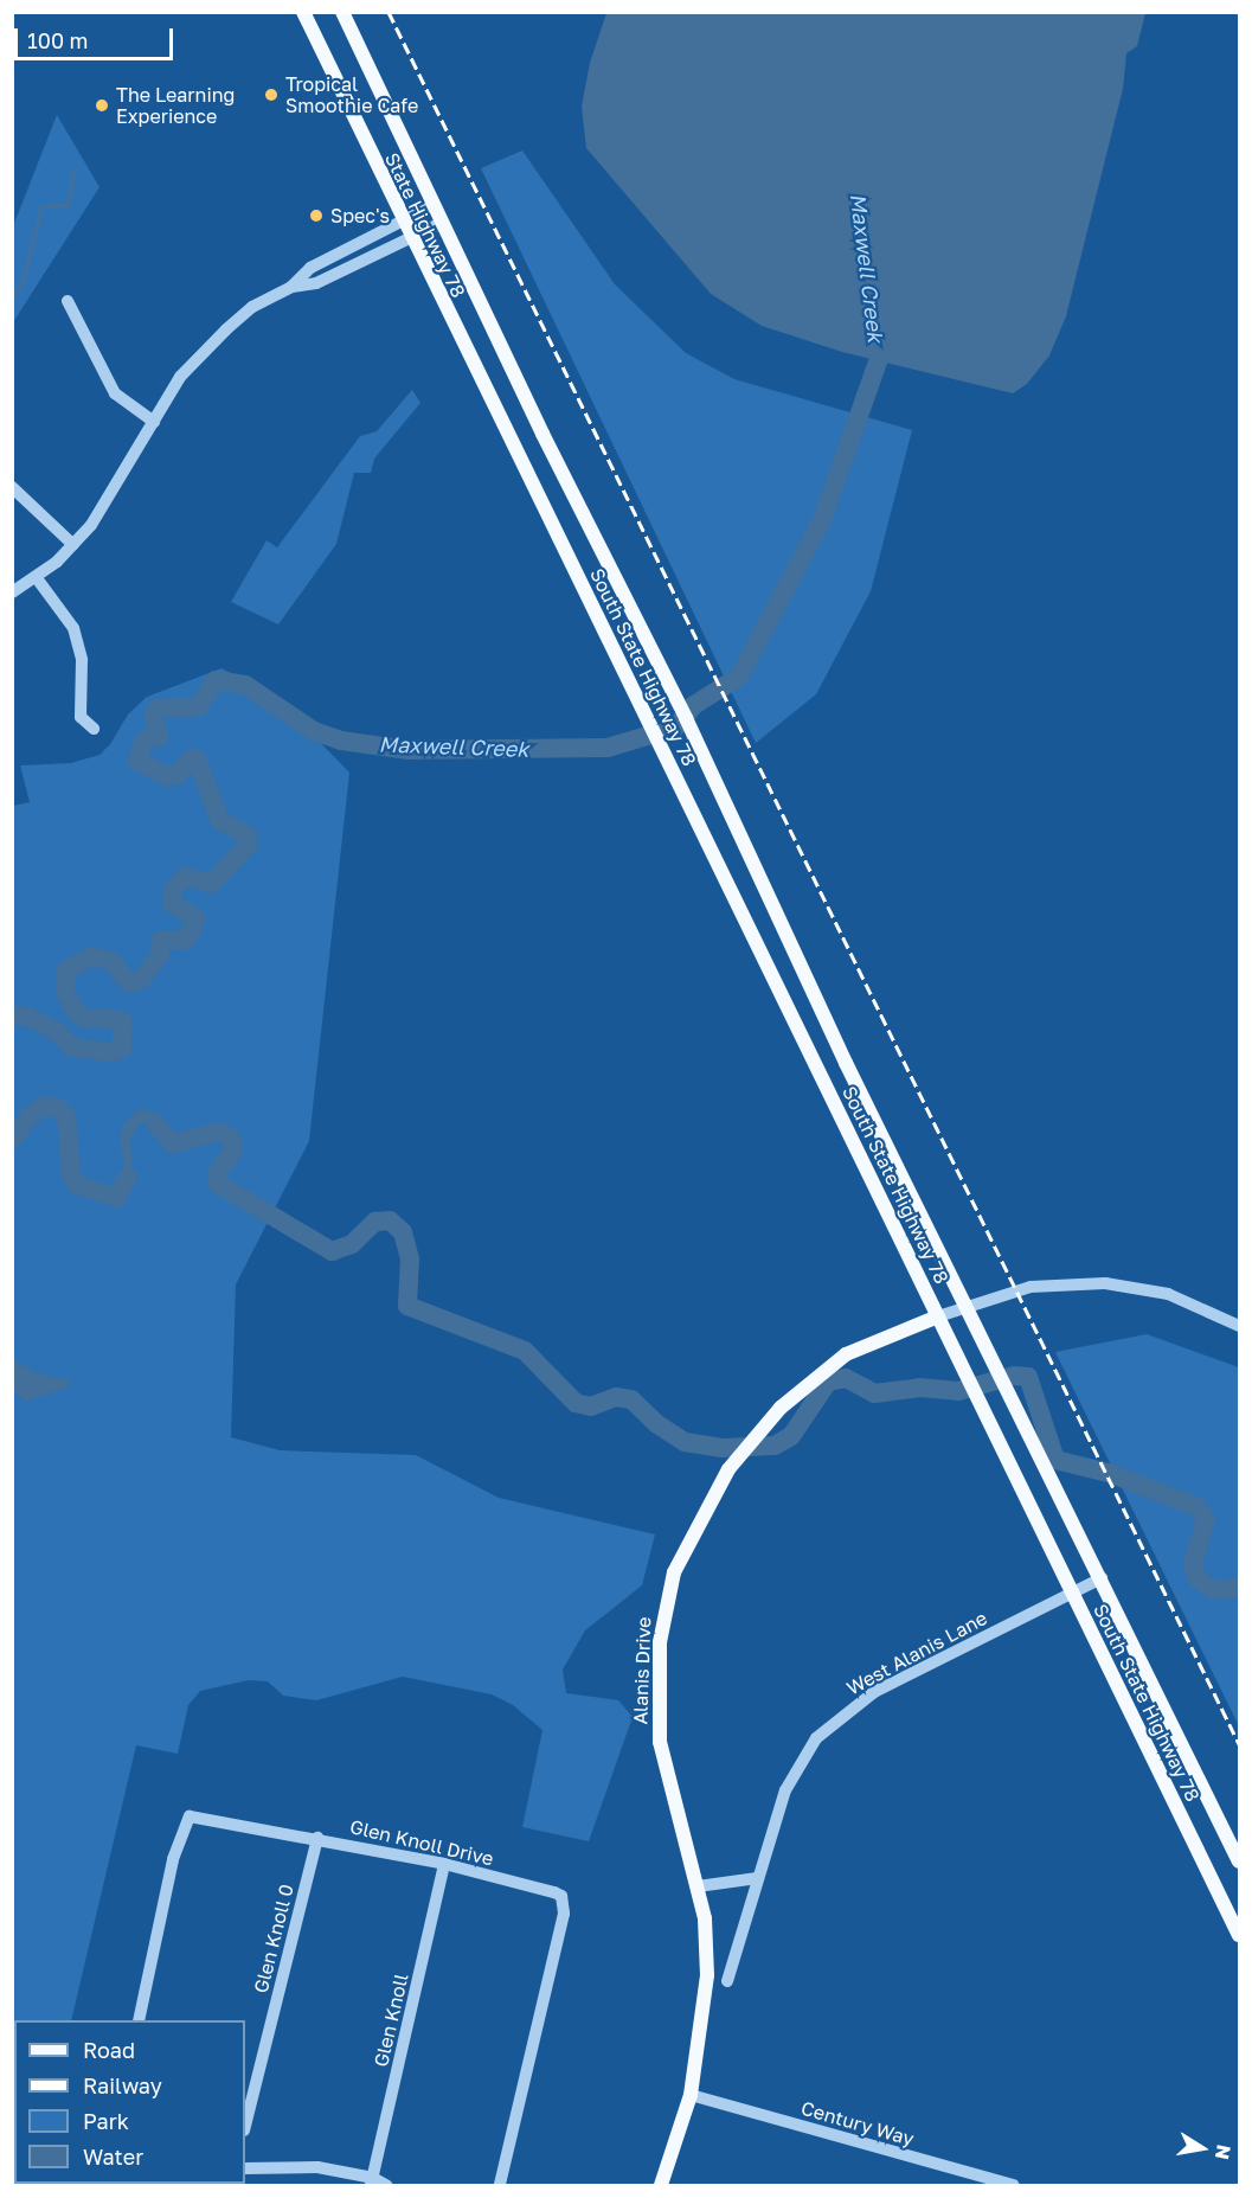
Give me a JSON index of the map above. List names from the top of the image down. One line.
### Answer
{"streets":{"main road":["State Highway 78","South State Highway 78","Alanis Drive"],"street":["West Alanis Lane","Glen Knoll Drive","Glen Knoll 0","Glen Knoll","Century Way"]},"crossings":[["State Highway 78","South State Highway 78"],["South State Highway 78","West Alanis Lane"],["South State Highway 78","Alanis Drive"],["Alanis Drive","Century Way"],["Glen Knoll Drive","Glen Knoll 0"],["Glen Knoll Drive","Glen Knoll"]],"water":["Maxwell Creek"],"places":["Tropical Smoothie Cafe","The Learning Experience","Spec's"],"legend":["Road","Railway","Park","Water"],"scale_bar":"100 m","north":"right"}
